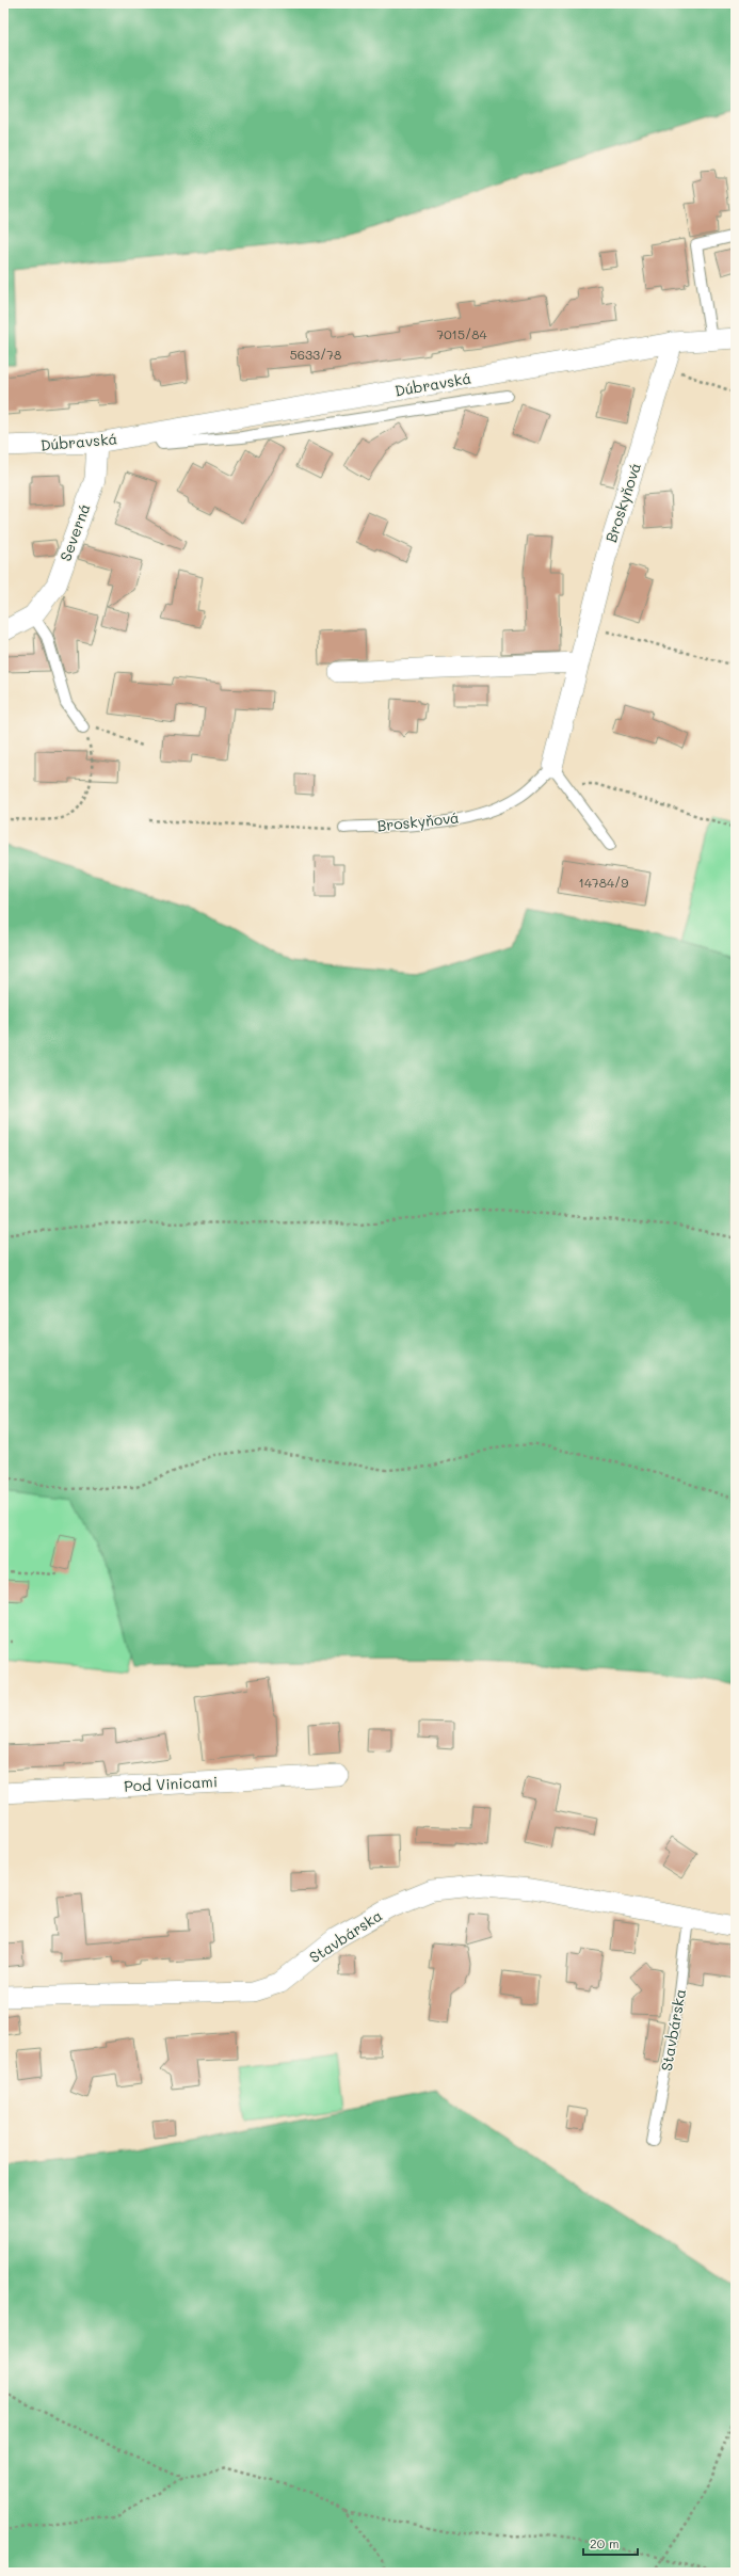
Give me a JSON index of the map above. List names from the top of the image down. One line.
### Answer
{"streets":{"street":["Dúbravská","Broskyňová","Severná","Pod Vinicami","Stavbárska"]},"crossings":[["Dúbravská","Broskyňová"],["Dúbravská","Severná"]],"house_numbers":["7015/84","5633/78","14784/9"],"scale_bar":"20 m"}
